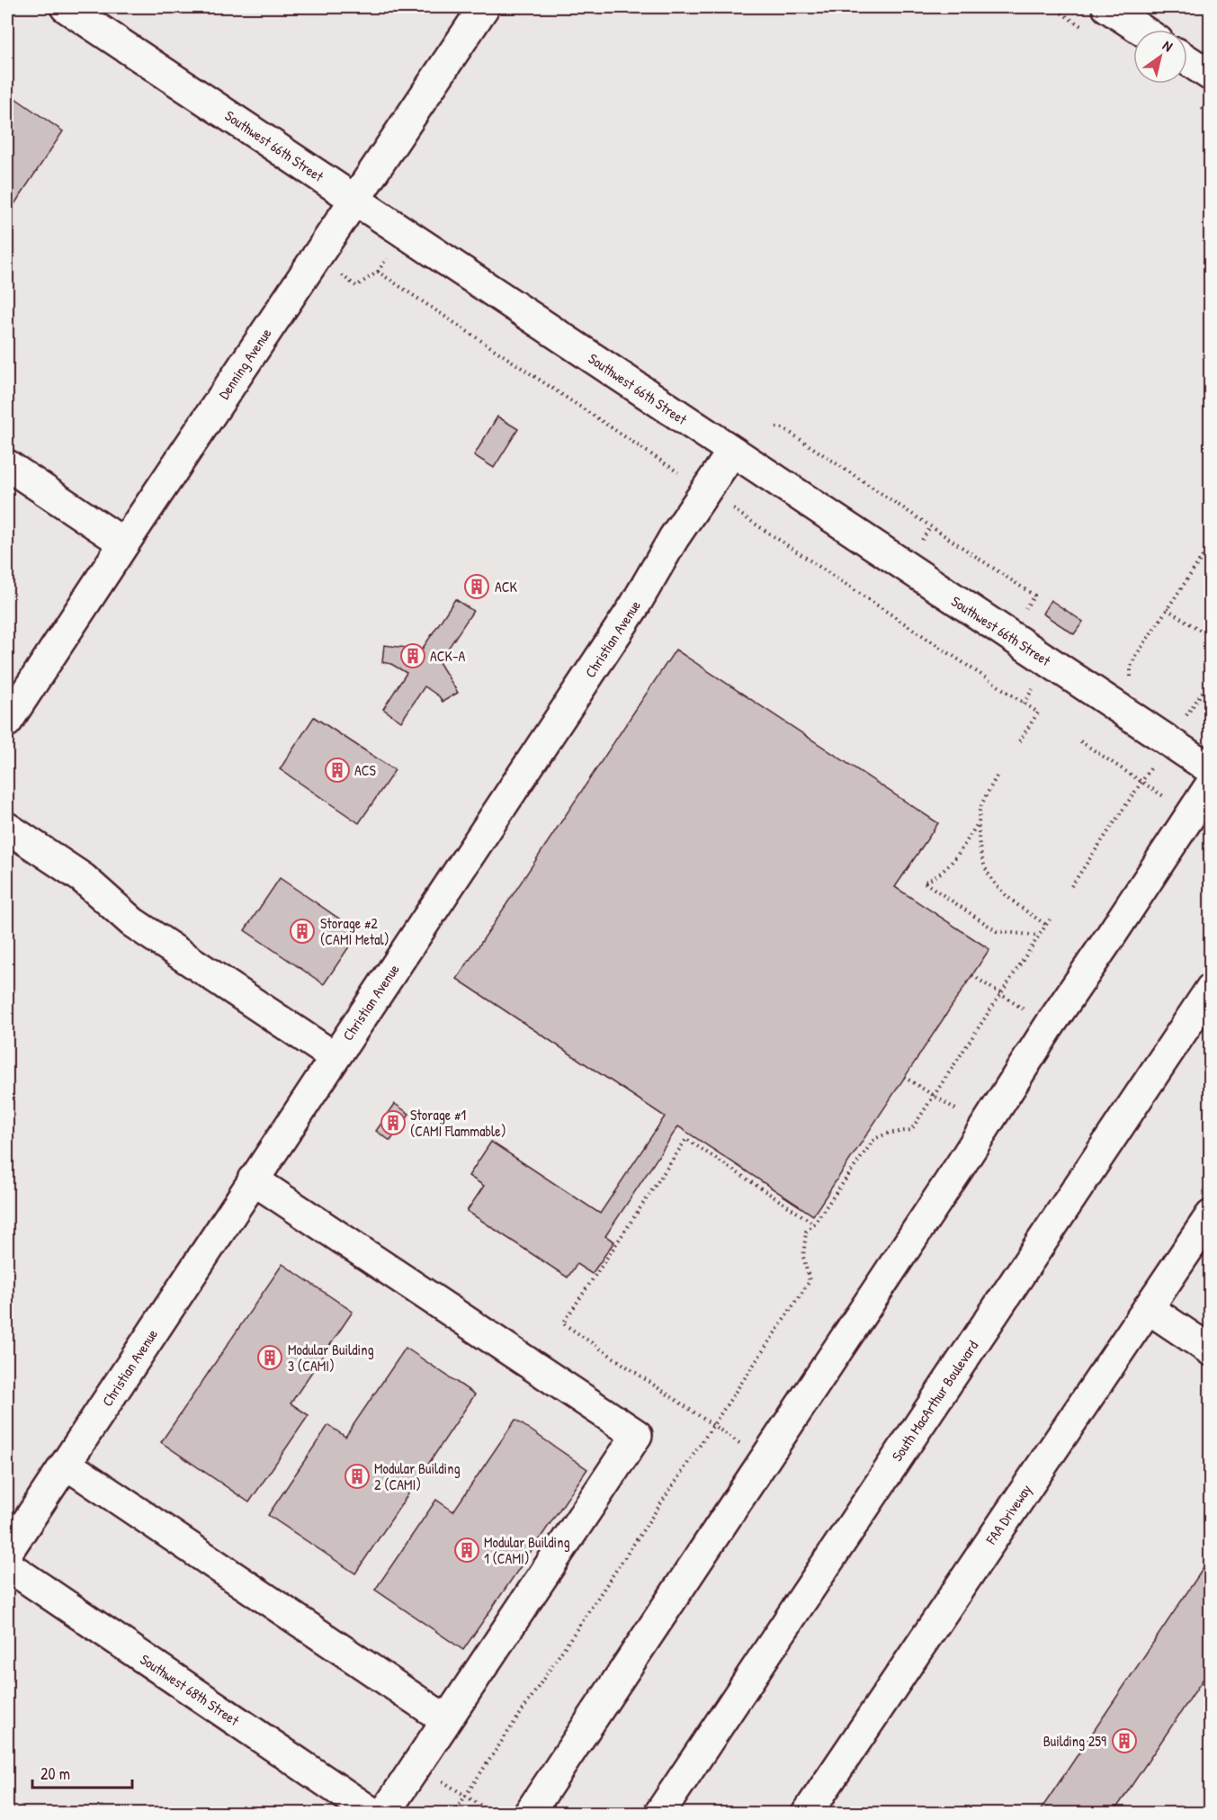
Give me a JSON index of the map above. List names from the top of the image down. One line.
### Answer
{"streets":{"street":["Southwest 66th Street","Denning Avenue","Christian Avenue","South MacArthur Boulevard","FAA Driveway","Southwest 68th Street"]},"crossings":[["Southwest 66th Street","Denning Avenue"],["Southwest 66th Street","Christian Avenue"]],"places":{"building":["ACK","ACK-A","ACS","Storage #2 (CAMI Metal)","Storage #1 (CAMI Flammable)","Modular Building 3 (CAMI)","Modular Building 2 (CAMI)","Modular Building 1 (CAMI)","Building 259"]},"scale_bar":"20 m","north":"top right"}
